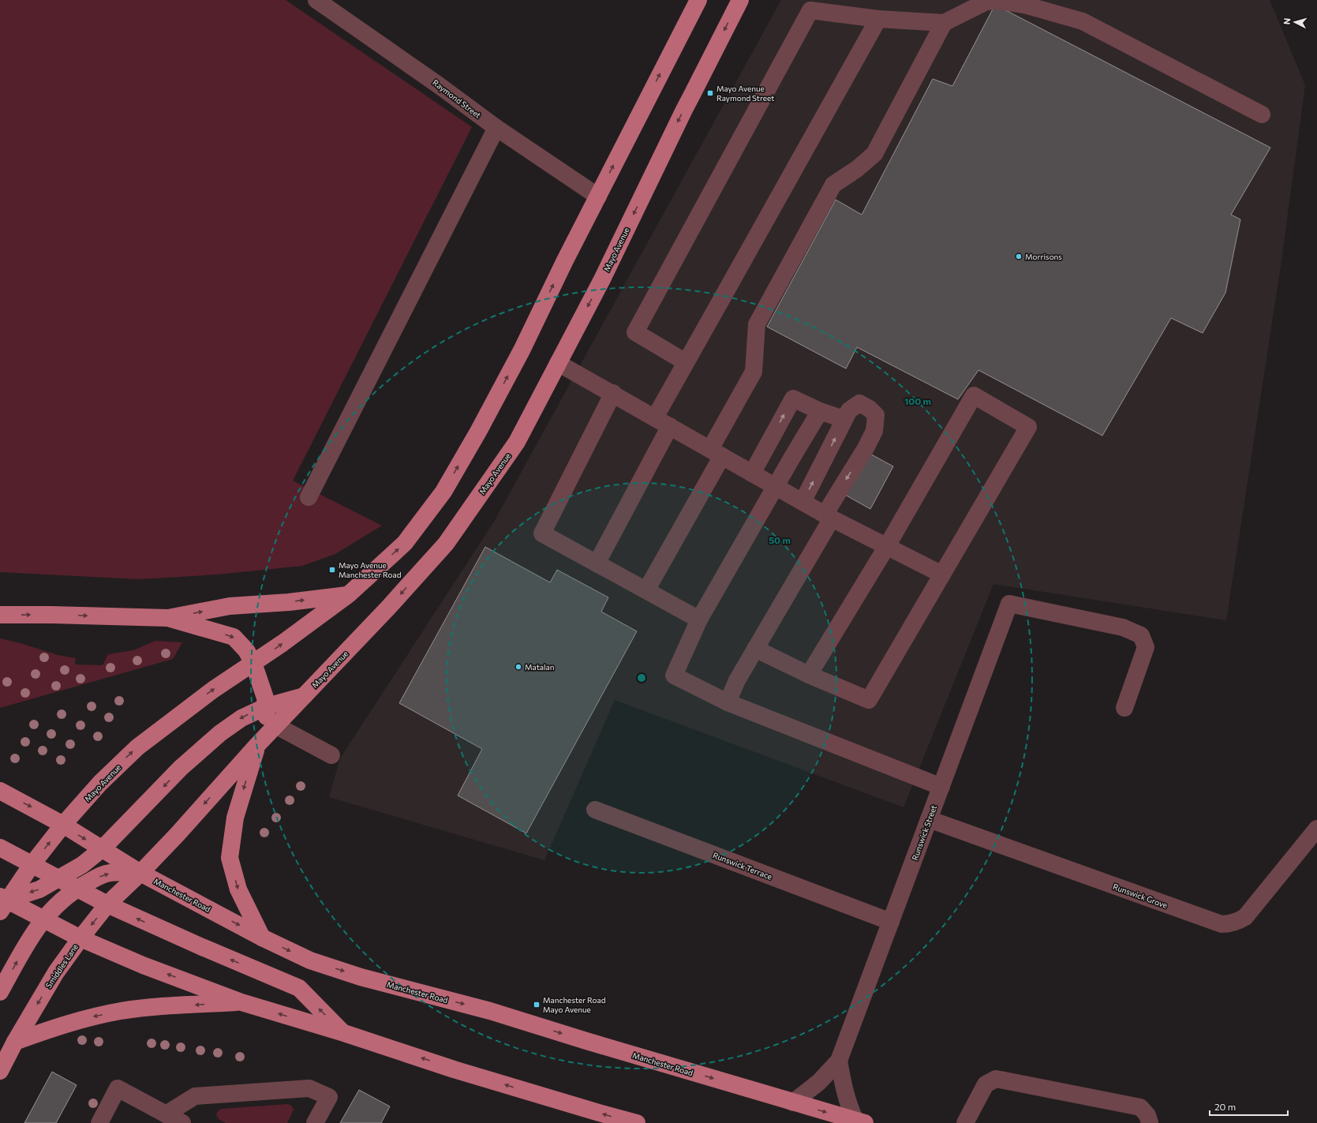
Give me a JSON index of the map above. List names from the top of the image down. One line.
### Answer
{"streets":{"main road":["Mayo Avenue","Manchester Road","Smiddles Lane"],"street":["Raymond Street","Runswick Street","Runswick Terrace","Runswick Grove"]},"crossings":[["Raymond Street","Mayo Avenue"],["Mayo Avenue","Manchester Road"],["Mayo Avenue","Smiddles Lane"],["Runswick Street","Runswick Terrace"],["Runswick Street","Manchester Road"],["Runswick Street","Runswick Grove"],["Manchester Road","Smiddles Lane"]],"places":{"transit":["Mayo Avenue Raymond Street","Mayo Avenue Manchester Road","Manchester Road Mayo Avenue"],"other":["Morrisons","Matalan"]},"scale_bar":"20 m","north":"left","rings":["100 m","50 m"]}
